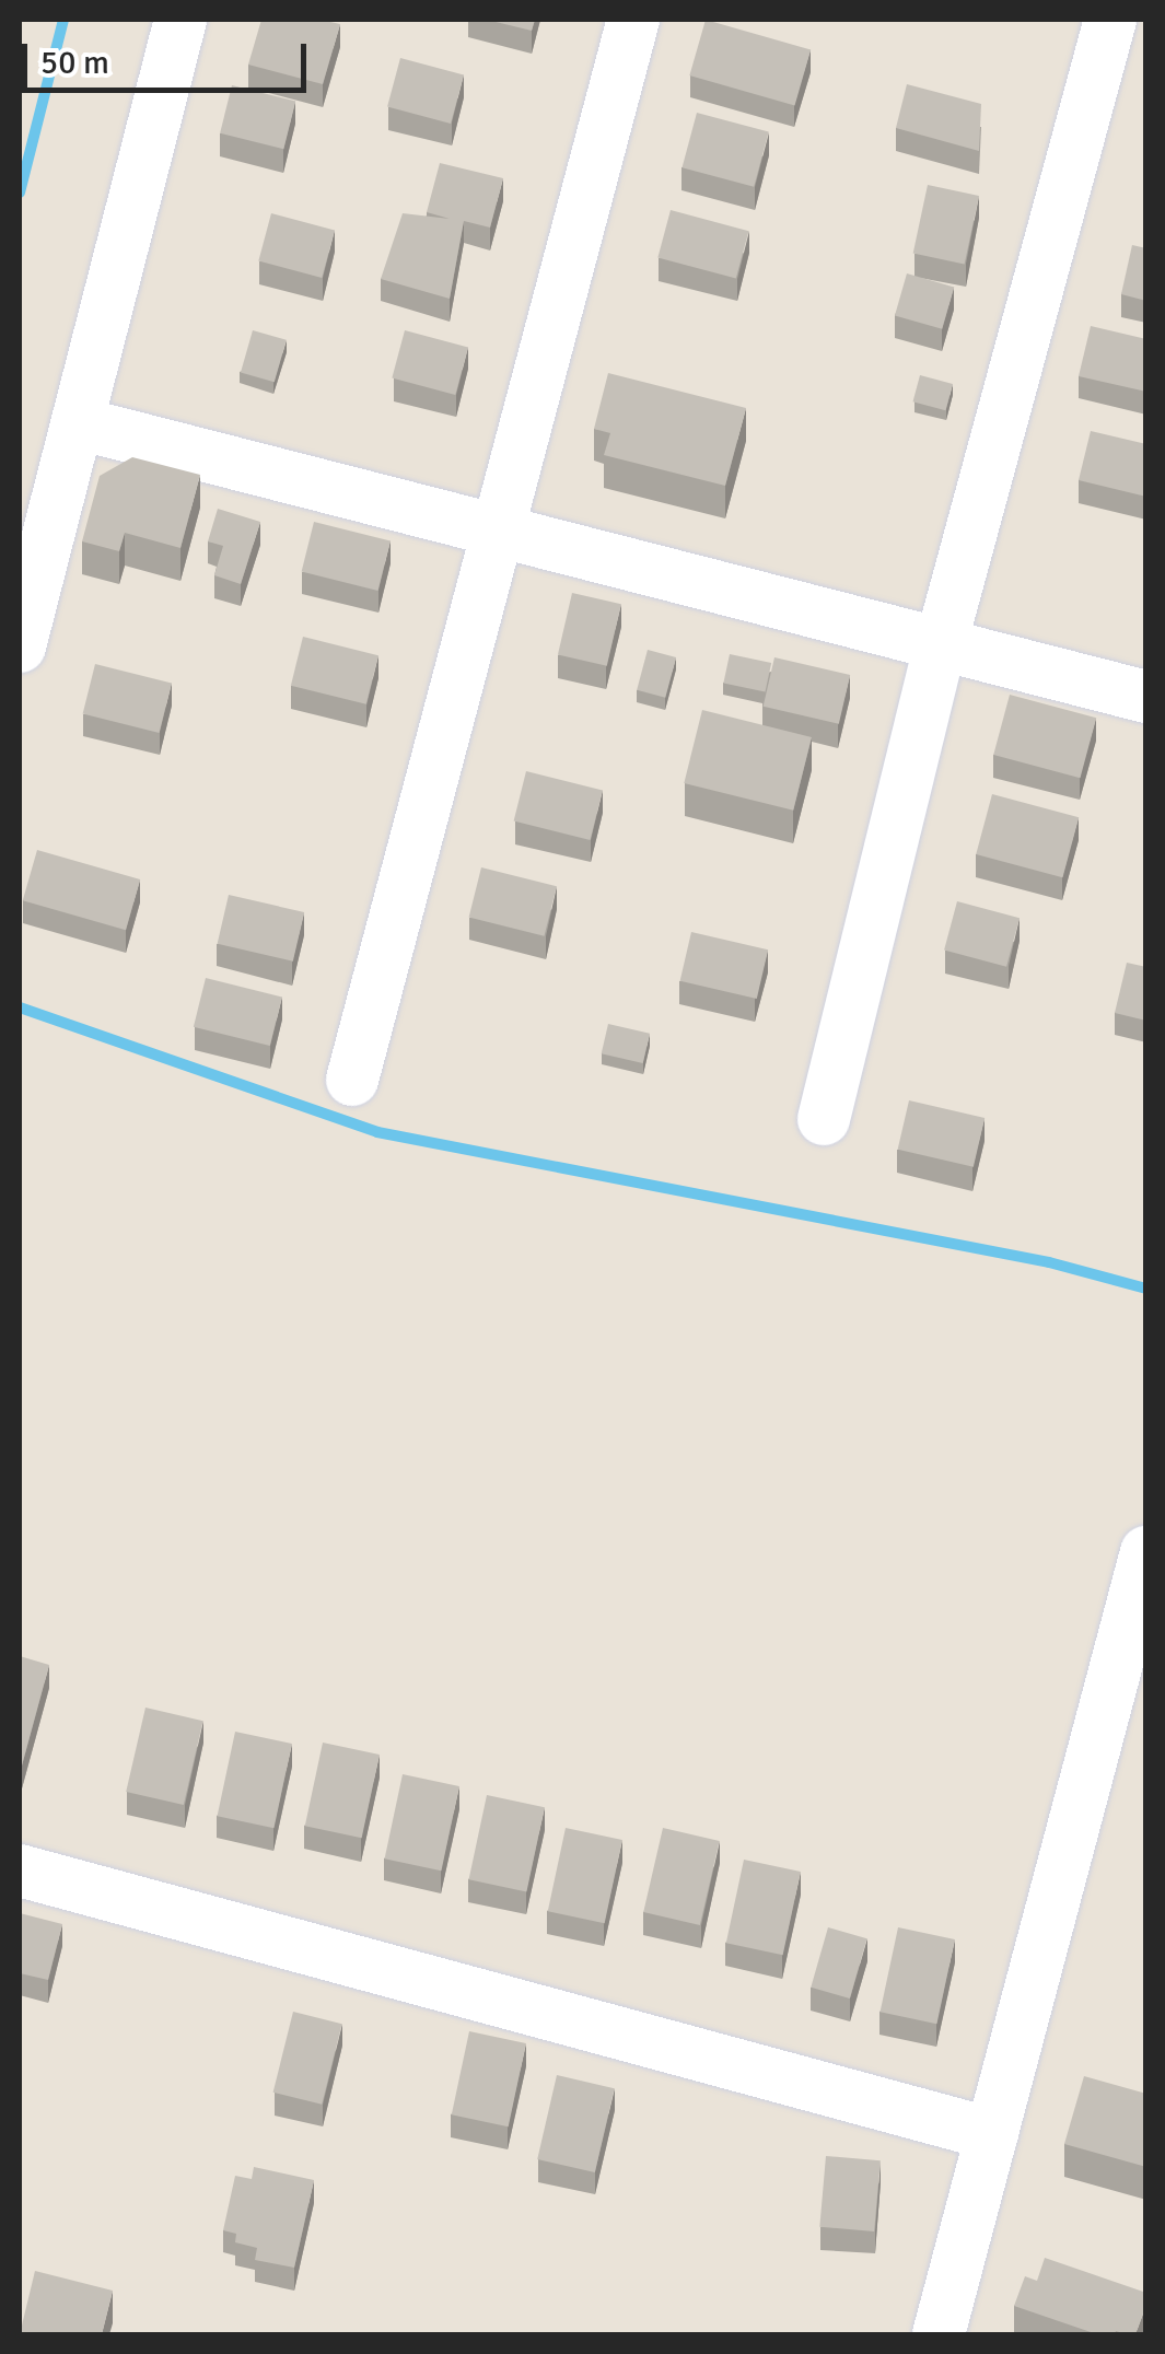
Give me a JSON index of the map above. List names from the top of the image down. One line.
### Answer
{"scale_bar":"50 m"}
